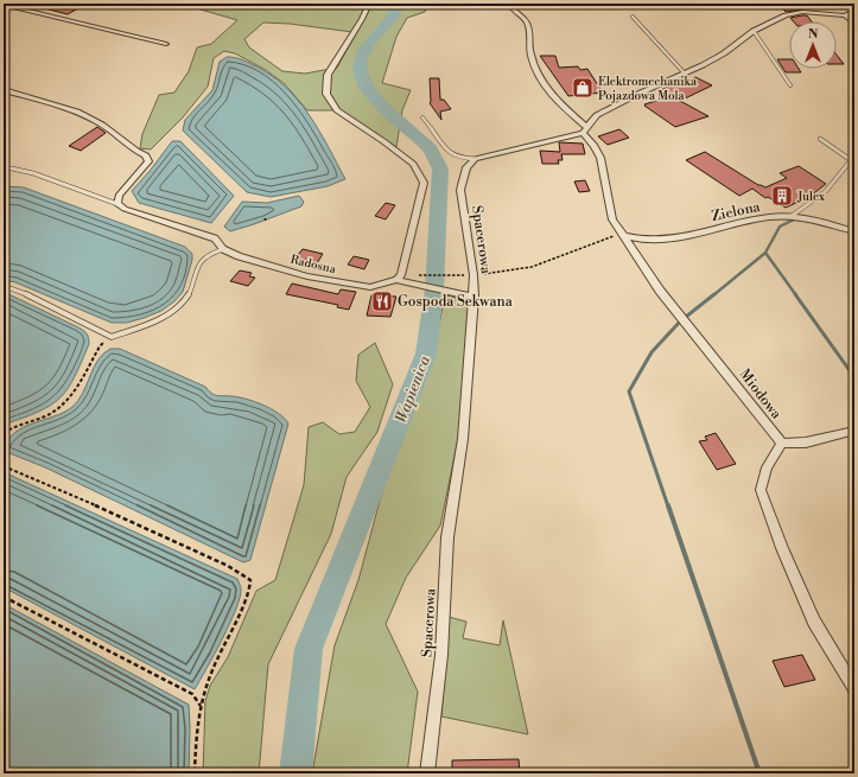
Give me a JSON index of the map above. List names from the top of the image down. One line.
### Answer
{"streets":{"street":["Zielona","Spacerowa","Radosna","Miodowa"]},"crossings":[["Zielona","Miodowa"]],"water":["Wapienica"],"places":{"shop":["Elektromechanika Pojazdowa Mola"],"building":["Julex"],"restaurant":["Gospoda Sekwana"]},"north":"top"}
